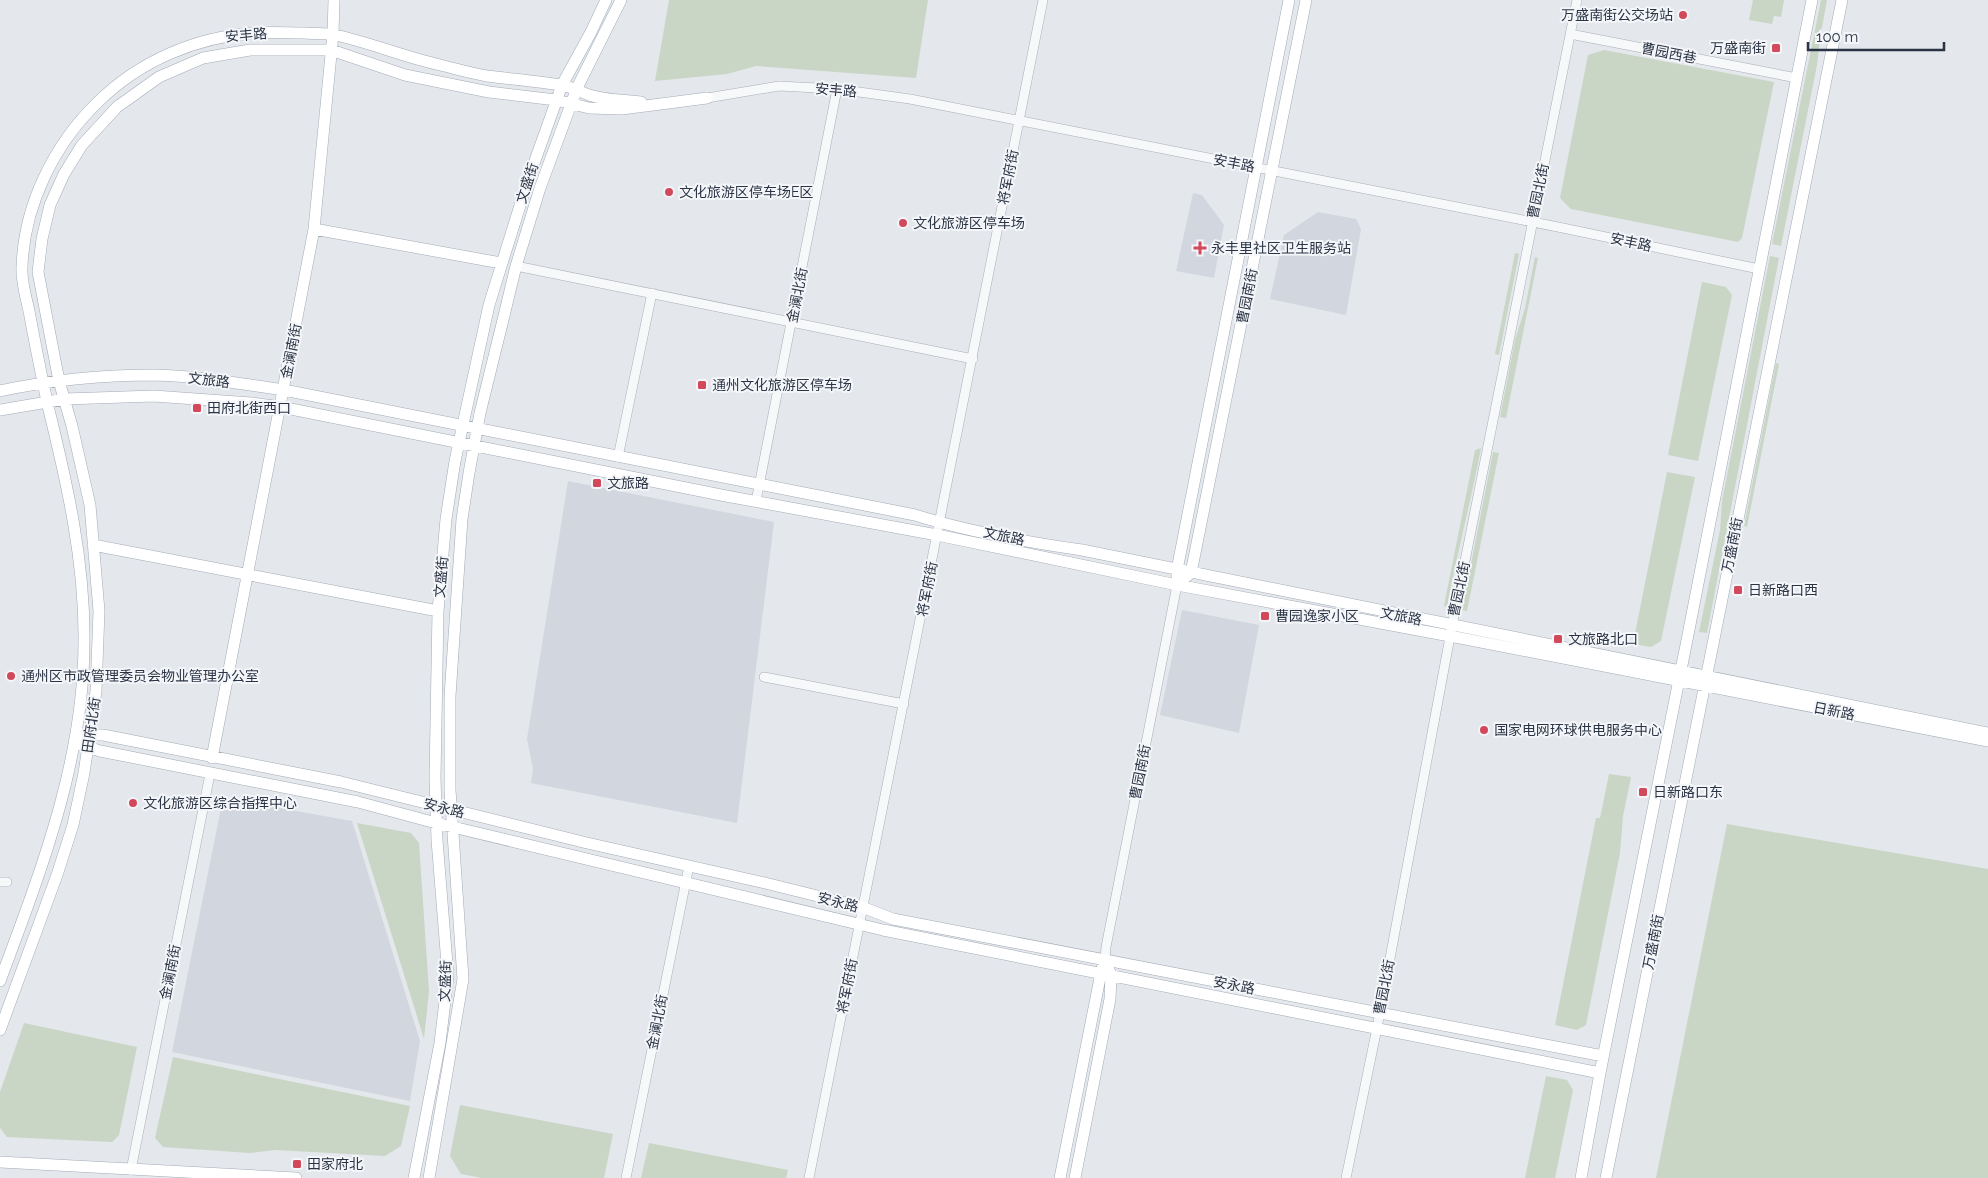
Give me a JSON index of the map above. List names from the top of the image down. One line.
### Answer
{"streets":{"main road":["安丰路","文盛街","曹园南街","金澜南街","文旅路","万盛南街","日新路","田府北街","安永路"],"street":["曹园西巷","将军府街","曹园北街","金澜北街"]},"crossings":[["安丰路","将军府街"],["安丰路","文盛街"],["安丰路","曹园北街"],["安丰路","金澜北街"],["安丰路","曹园南街"],["安丰路","金澜南街"],["安丰路","文旅路"],["安丰路","万盛南街"],["安丰路","田府北街"],["曹园西巷","曹园北街"],["曹园西巷","万盛南街"],["将军府街","文旅路"],["将军府街","安永路"],["文盛街","文旅路"],["文盛街","安永路"],["曹园北街","文旅路"],["曹园北街","安永路"],["金澜北街","文旅路"],["金澜北街","安永路"],["曹园南街","文旅路"],["曹园南街","安永路"],["金澜南街","文旅路"],["金澜南街","安永路"],["文旅路","万盛南街"],["文旅路","日新路"],["文旅路","田府北街"],["万盛南街","日新路"],["万盛南街","安永路"],["田府北街","安永路"]],"places":{"other":["万盛南街公交场站","文化旅游区停车场E区","文化旅游区停车场","通州区市政管理委员会物业管理办公室","国家电网环球供电服务中心","文化旅游区综合指挥中心"],"transit":["万盛南街","通州文化旅游区停车场","田府北街西口","文旅路","日新路口西","曹园逸家小区","文旅路北口","日新路口东","田家府北"],"health":["永丰里社区卫生服务站"]},"scale_bar":"100 m"}
